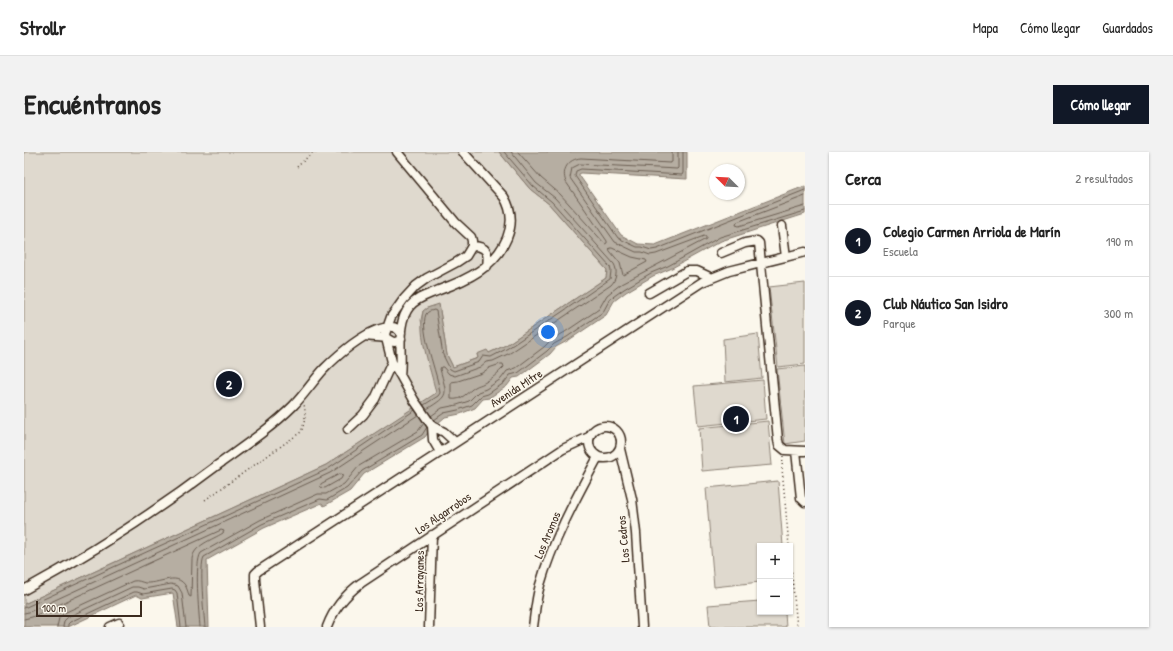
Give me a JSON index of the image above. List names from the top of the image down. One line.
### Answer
{"streets":{"street":["Avenida Mitre","Los Algarrobos","Los Aromos","Los Cedros","Los Arrayanes"]},"crossings":[["Los Algarrobos","Los Aromos"],["Los Algarrobos","Los Cedros"],["Los Algarrobos","Los Arrayanes"],["Los Aromos","Los Cedros"]],"scale_bar":"100 m","north":"top left","page":{"header":"Strollr","nav":["Mapa","Cómo llegar","Guardados"],"title":"Encuéntranos","buttons":"Cómo llegar","heading":["Cerca","2 resultados"],"list":[{"mark":"1","name":"Colegio Carmen Arriola de Marín","note":"Escuela","value":"190 m"},{"mark":"2","name":"Club Náutico San Isidro","note":"Parque","value":"300 m"}],"pins":["2","1"],"map_buttons":["+","−"],"scale":"100 m"}}
